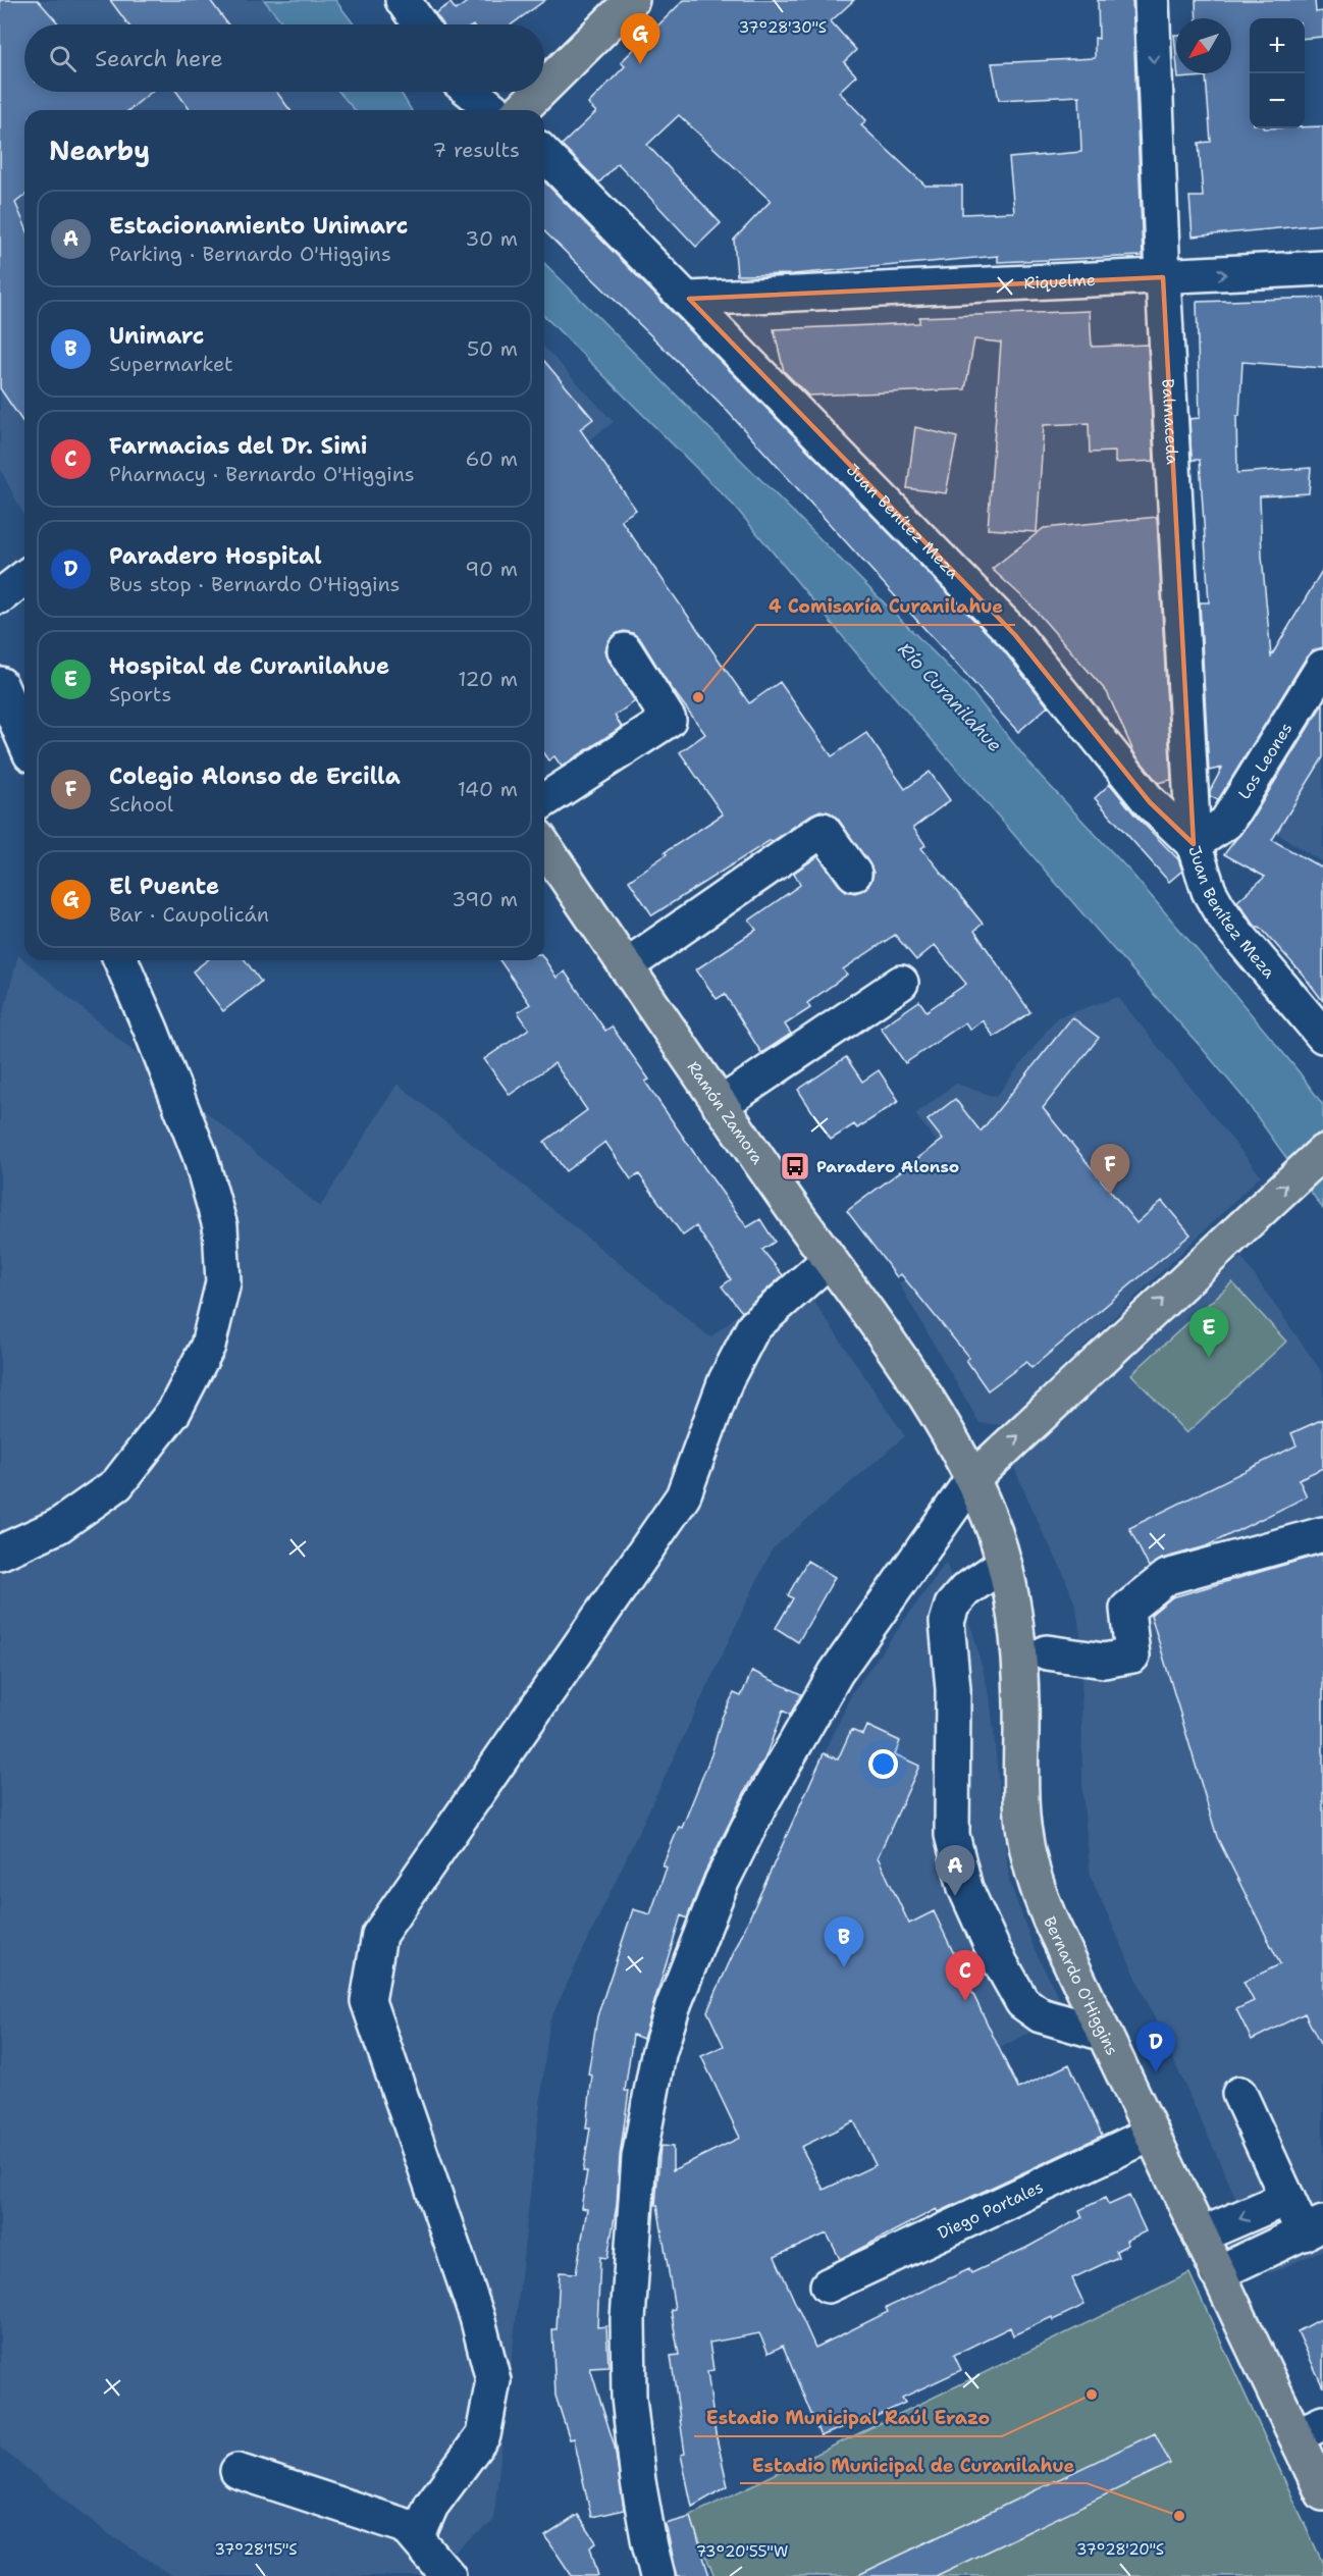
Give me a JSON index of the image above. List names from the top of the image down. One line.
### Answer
{"streets":{"main road":["Ramón Zamora","Bernardo O'Higgins"],"street":["Riquelme","Balmaceda","Juan Benítez Meza","Los Leones","Diego Portales"]},"crossings":[["Riquelme","Balmaceda"],["Riquelme","Juan Benítez Meza"],["Balmaceda","Juan Benítez Meza"],["Balmaceda","Los Leones"],["Juan Benítez Meza","Los Leones"],["Ramón Zamora","Bernardo O'Higgins"],["Bernardo O'Higgins","Diego Portales"]],"water":["Río Curanilahue"],"places":{"other":["4 Comisaría Curanilahue","Estadio Municipal Raúl Erazo","Estadio Municipal de Curanilahue"],"bus stop":["Paradero Alonso"]},"north":"bottom left","page":{"pins":["G","F","E","A","B","C","D"],"map_buttons":["+","−"],"search":"Search here","heading":["Nearby","7 results"],"list":[{"mark":"A","name":"Estacionamiento Unimarc","note":"Parking · Bernardo O'Higgins","value":"30 m"},{"mark":"B","name":"Unimarc","note":"Supermarket","value":"50 m"},{"mark":"C","name":"Farmacias del Dr. Simi","note":"Pharmacy · Bernardo O'Higgins","value":"60 m"},{"mark":"D","name":"Paradero Hospital","note":"Bus stop · Bernardo O'Higgins","value":"90 m"},{"mark":"E","name":"Hospital de Curanilahue","note":"Sports","value":"120 m"},{"mark":"F","name":"Colegio Alonso de Ercilla","note":"School","value":"140 m"},{"mark":"G","name":"El Puente","note":"Bar · Caupolicán","value":"390 m"}]},"coordinates":["37°28'30\"S","37°28'15\"S","37°28'20\"S","73°20'55\"W"]}
